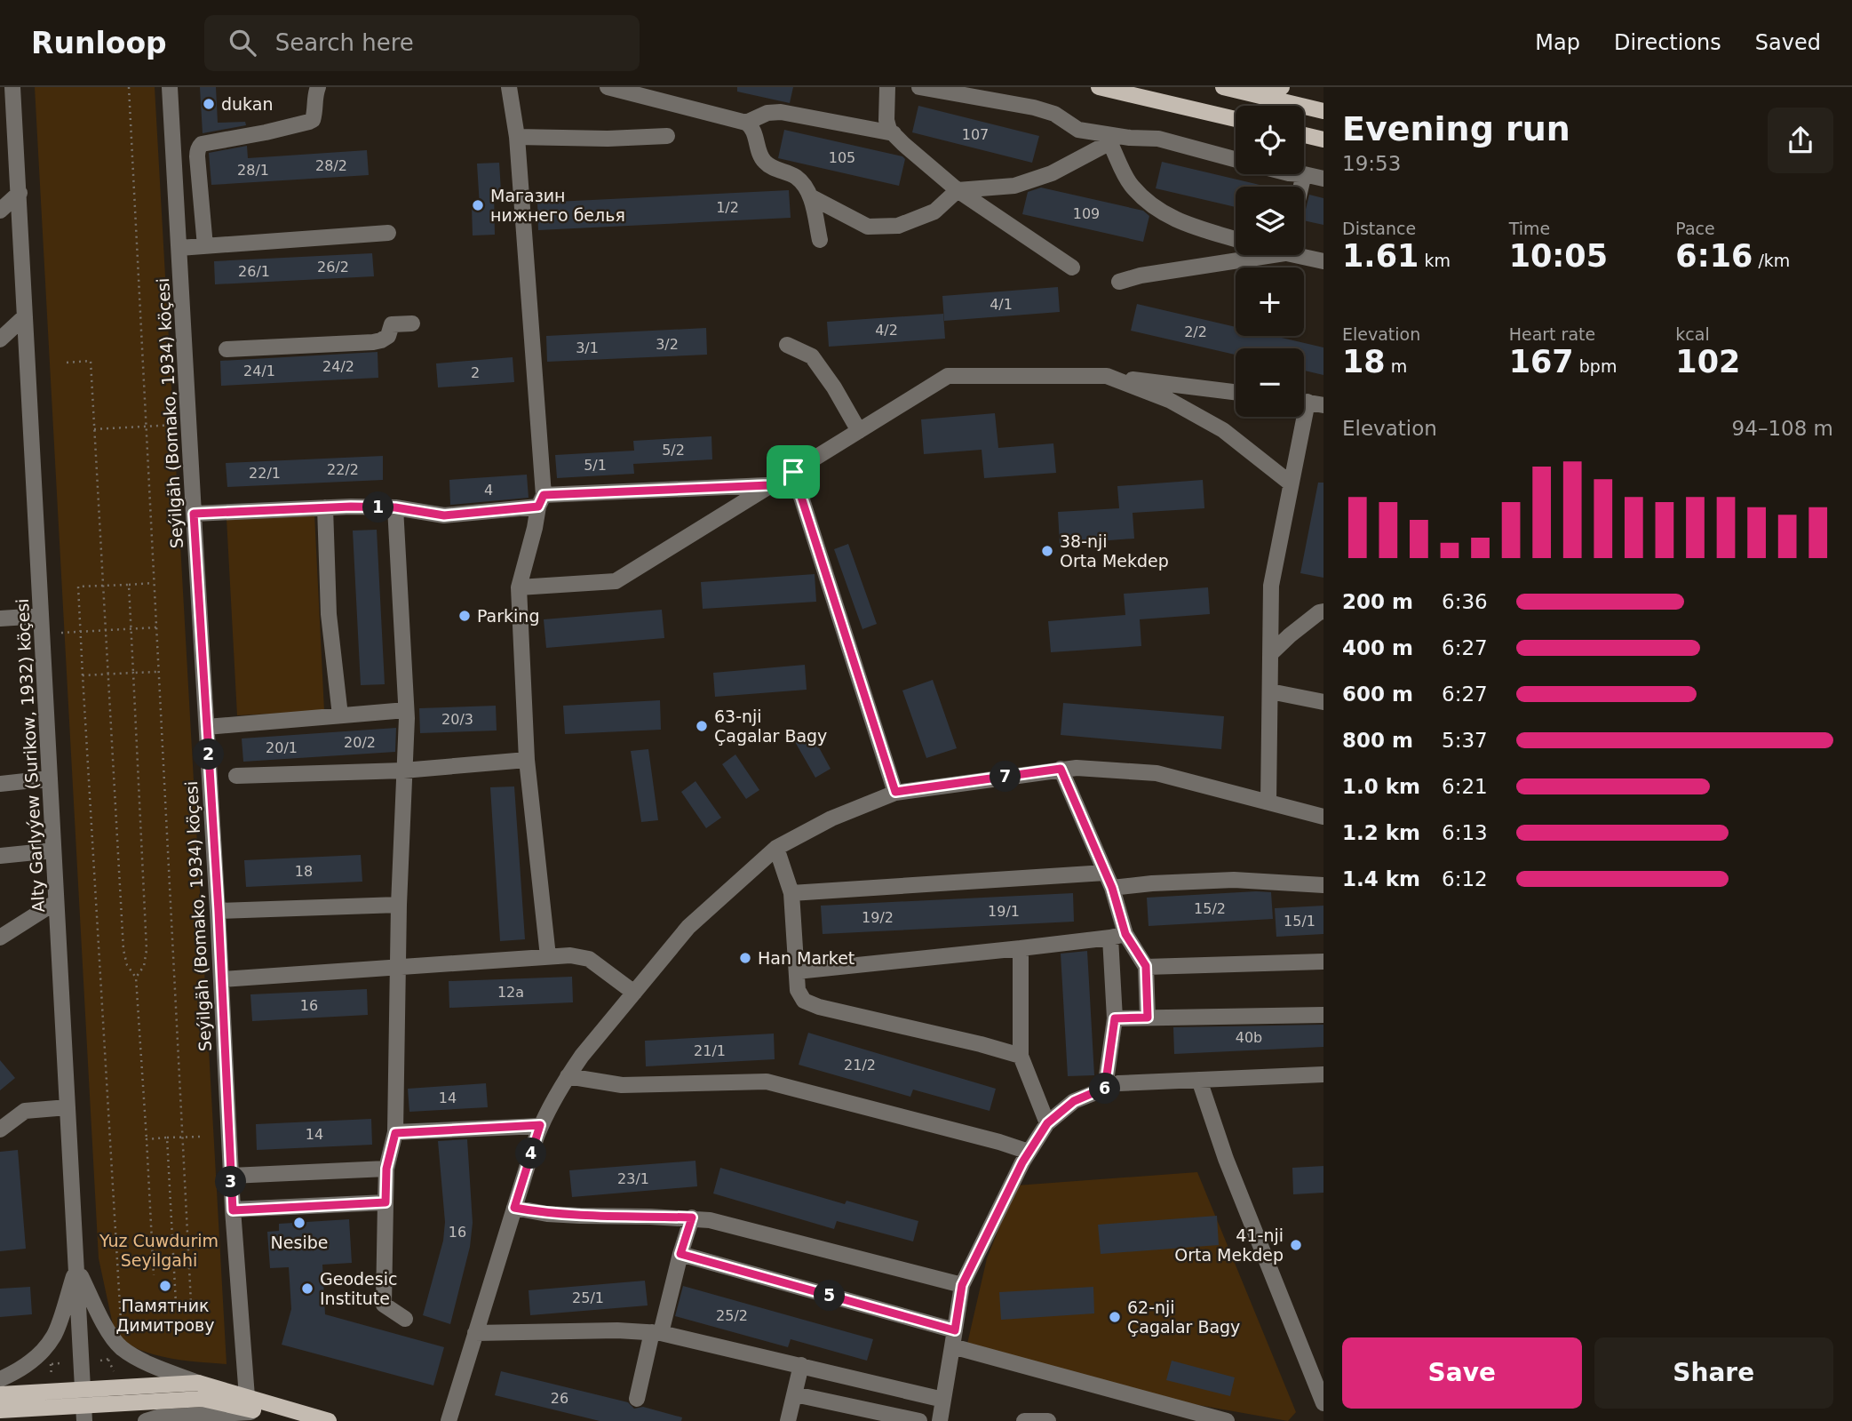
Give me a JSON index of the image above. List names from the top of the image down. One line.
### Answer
{"streets":{"street":["Seýilgäh (Bomako, 1934) köçesi","Alty Garlyýew (Surikow, 1932) köçesi"]},"parks":["Yuz Cuwdurim Seyilgahi"],"places":["dukan","Магазин нижнего белья","38-nji Orta Mekdep","Parking","63-nji Çagalar Bagy","Han Market","Nesibe","41-nji Orta Mekdep","Памятник Димитрову","Geodesic Institute","62-nji Çagalar Bagy"],"house_numbers":["107","105","28/2","28/1","1/2","109","26/2","26/1","4/1","4/2","2/2","3/2","3/1","24/2","24/1","2","5/2","5/1","22/2","22/1","4","20/3","20/2","20/1","18","15/2","19/1","19/2","15/1","12a","16","40b","21/1","21/2","14","14","23/1","16","25/1","25/2","26"],"page":{"header":"Runloop","search":"Search here","nav":["Map","Directions","Saved"],"heading":["Evening run","19:53"],"map_buttons":["+","−"],"stats":[["Distance","1.61 km"],["Time","10:05"],["Pace","6:16 /km"],["Elevation","18 m"],["Heart rate","167 bpm"],["kcal","102"]],"chart":["Elevation","94–108 m"],"pins":["1","2","7","6","4","3","5"],"list":[{"name":"200 m","note":"6:36"},{"name":"400 m","note":"6:27"},{"name":"600 m","note":"6:27"},{"name":"800 m","note":"5:37"},{"name":"1.0 km","note":"6:21"},{"name":"1.2 km","note":"6:13"},{"name":"1.4 km","note":"6:12"}],"buttons":["Save","Share"]}}
